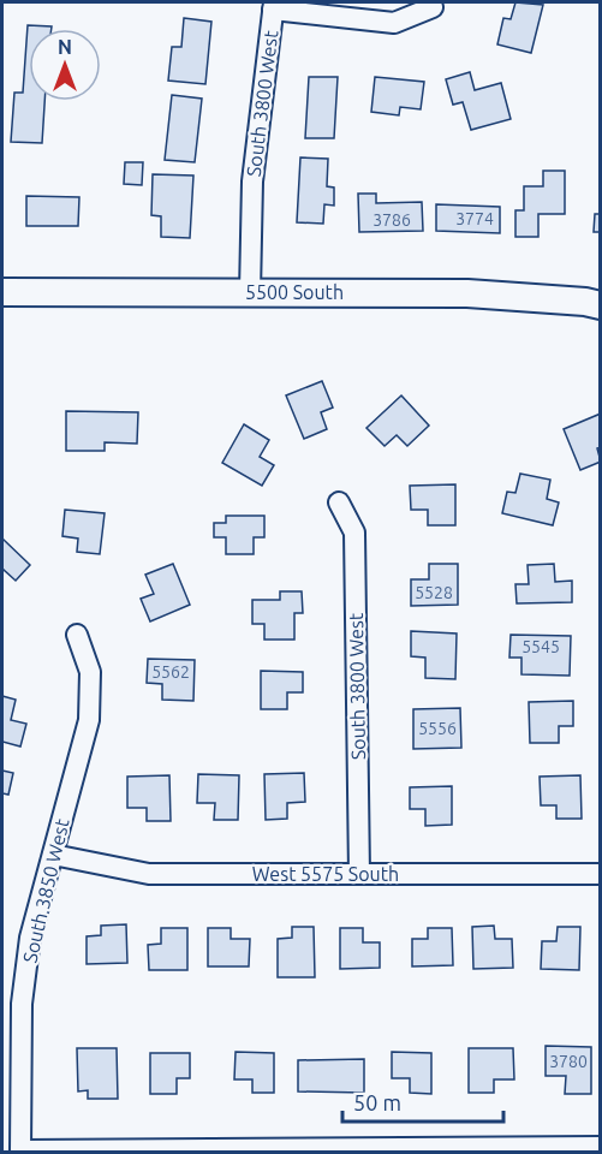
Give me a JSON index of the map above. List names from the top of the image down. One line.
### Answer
{"streets":{"main road":["5500 South"],"street":["South 3800 West","West 5575 South","South 3850 West"]},"crossings":[["South 3800 West","5500 South"],["South 3800 West","West 5575 South"],["West 5575 South","South 3850 West"]],"house_numbers":["3774","3786","5528","5545","5562","5556","3780"],"scale_bar":"50 m","north":"top"}
